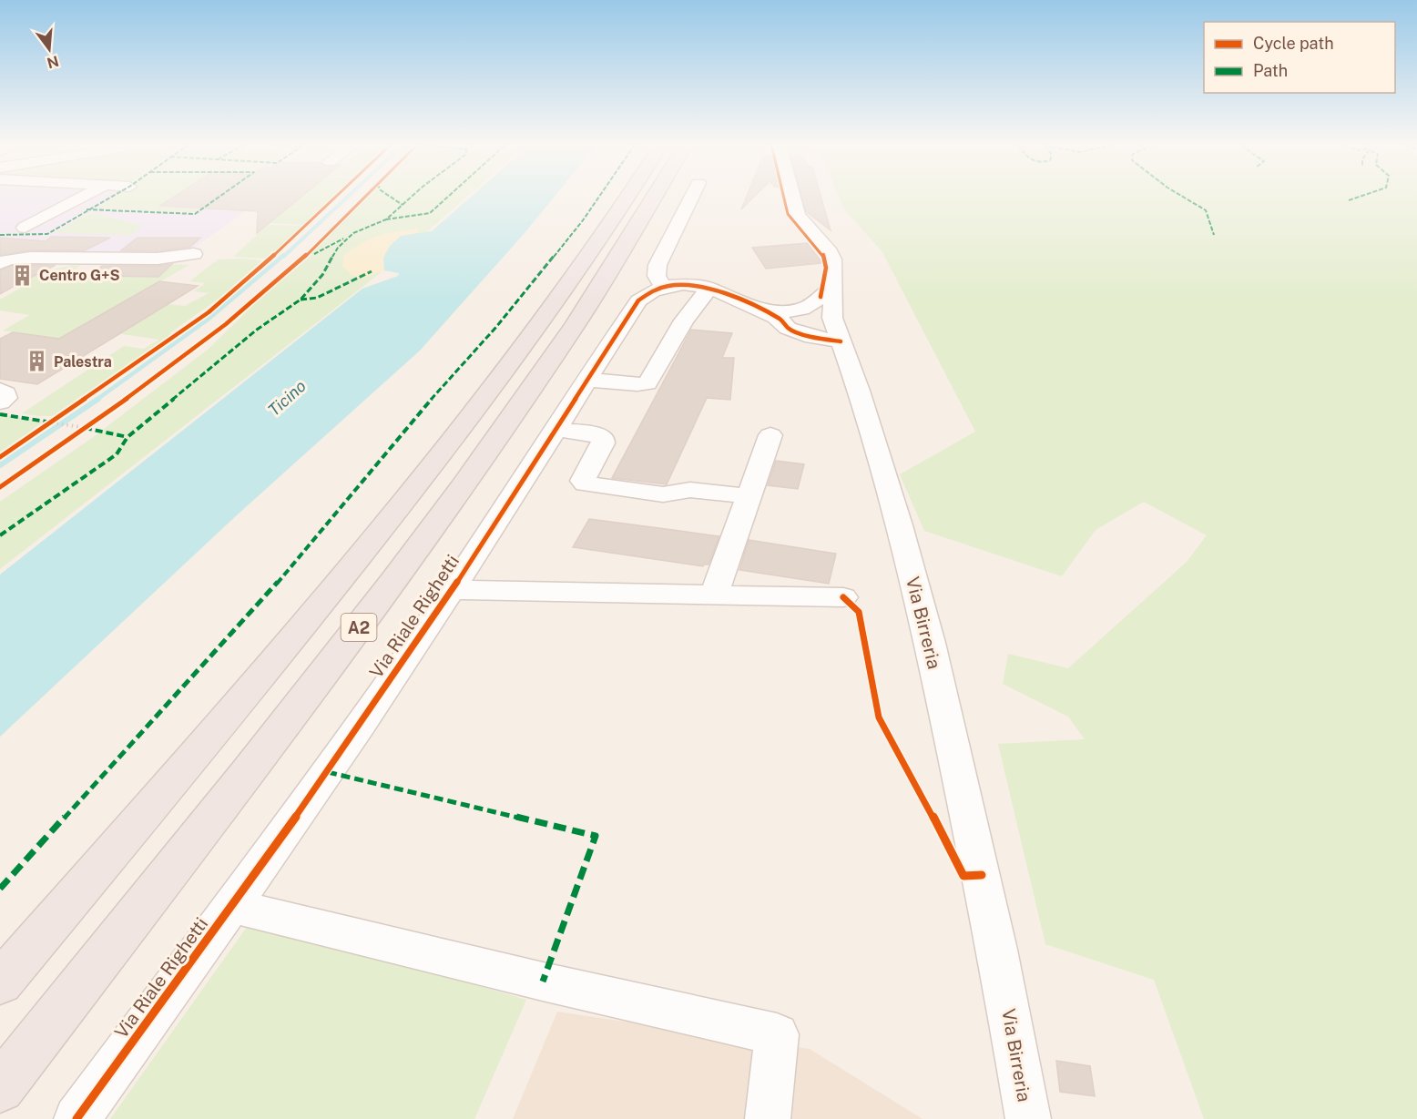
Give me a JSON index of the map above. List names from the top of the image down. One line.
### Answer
{"streets":{"highway":["A2"],"street":["Via Riale Righetti","Via Birreria"]},"crossings":[["Via Riale Righetti","Via Birreria"]],"water":["Ticino"],"places":{"building":["Centro G+S","Palestra"]},"legend":["Cycle path","Path"],"north":"bottom"}
